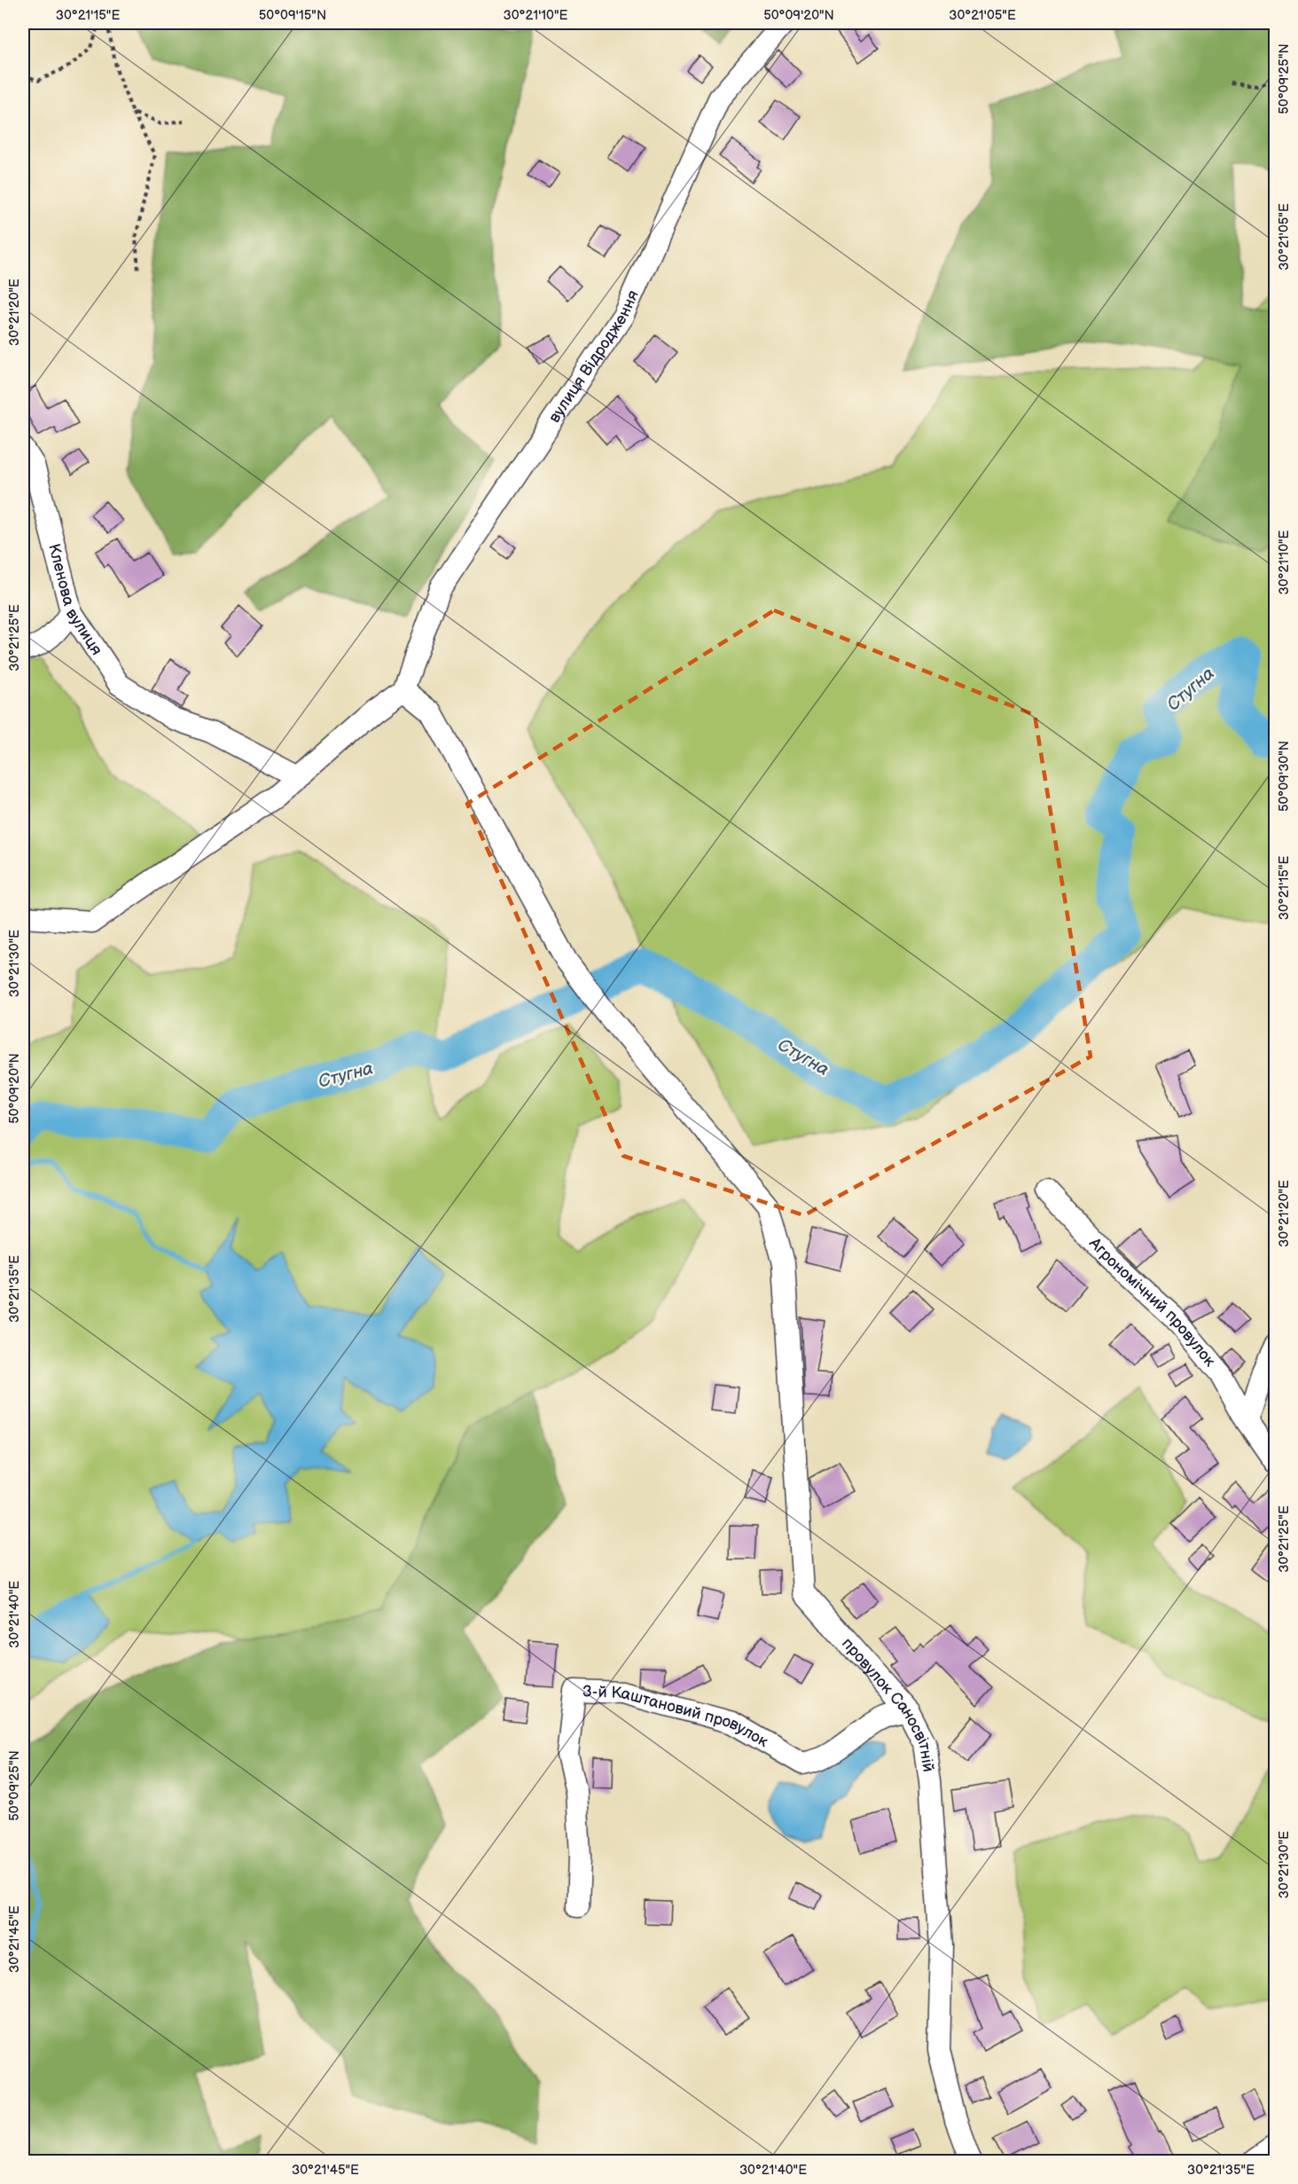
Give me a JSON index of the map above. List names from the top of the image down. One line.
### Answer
{"streets":{"street":["вулиця Відродження","Кленова вулиця","Агрономічний провулок","провулок Саносвітній","3-й Каштановий провулок"]},"crossings":[["вулиця Відродження","провулок Саносвітній"],["провулок Саносвітній","3-й Каштановий провулок"]],"water":["Стугна"],"coordinates":["30°21'15\"E","50°09'15\"N","30°21'10\"E","50°09'20\"N","30°21'05\"E","50°09'25\"N","30°21'20\"E","30°21'25\"E","50°09'30\"N","30°21'30\"E","30°21'35\"E","30°21'40\"E","30°21'45\"E"]}
